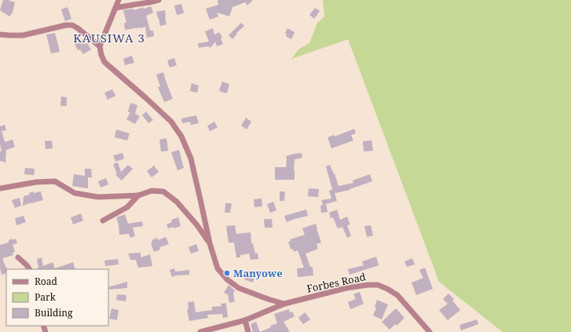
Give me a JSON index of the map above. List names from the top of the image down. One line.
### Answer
{"streets":{"street":["Forbes Road"]},"districts":["KAUSIWA 3"],"places":["Manyowe"],"legend":["Road","Park","Building"]}
